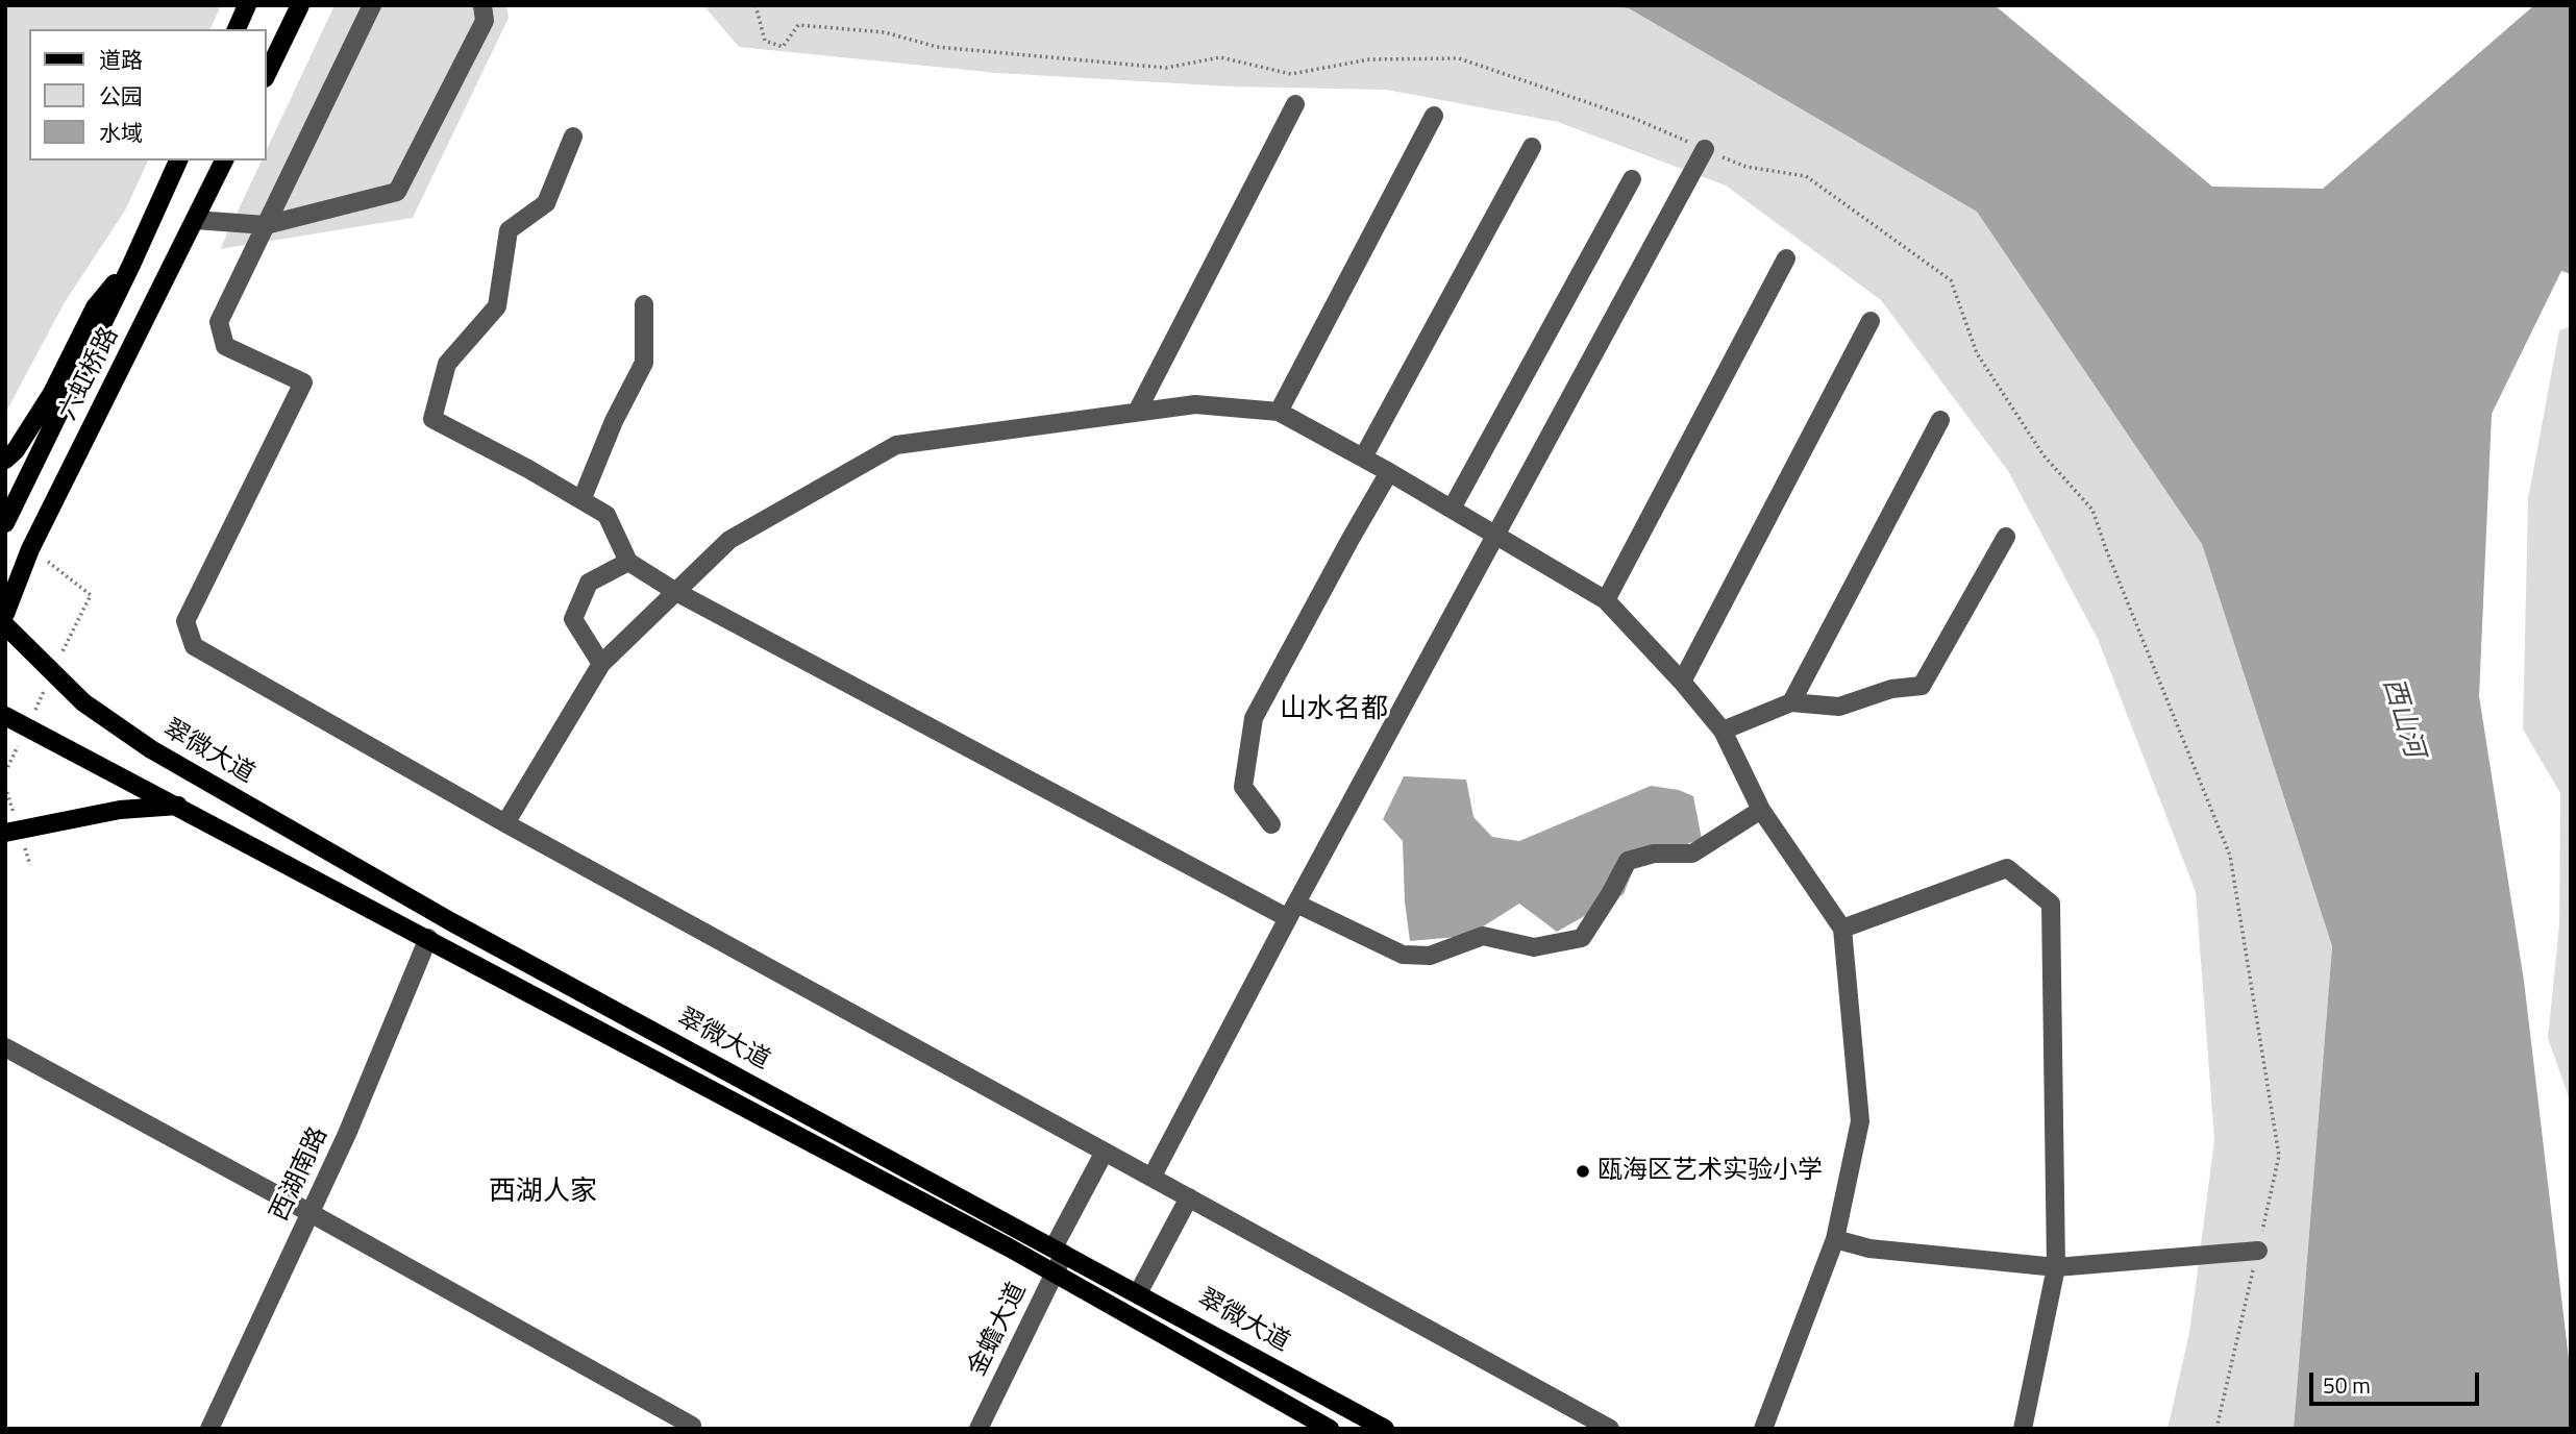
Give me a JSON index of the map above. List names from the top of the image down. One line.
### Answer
{"streets":{"main road":["六虹桥路","翠微大道"],"street":["西湖南路","金蟾大道"]},"crossings":[["翠微大道","西湖南路"],["翠微大道","金蟾大道"]],"districts":["山水名都","西湖人家"],"water":["西山河"],"places":["瓯海区艺术实验小学"],"legend":["道路","公园","水域"],"scale_bar":"50 m"}
